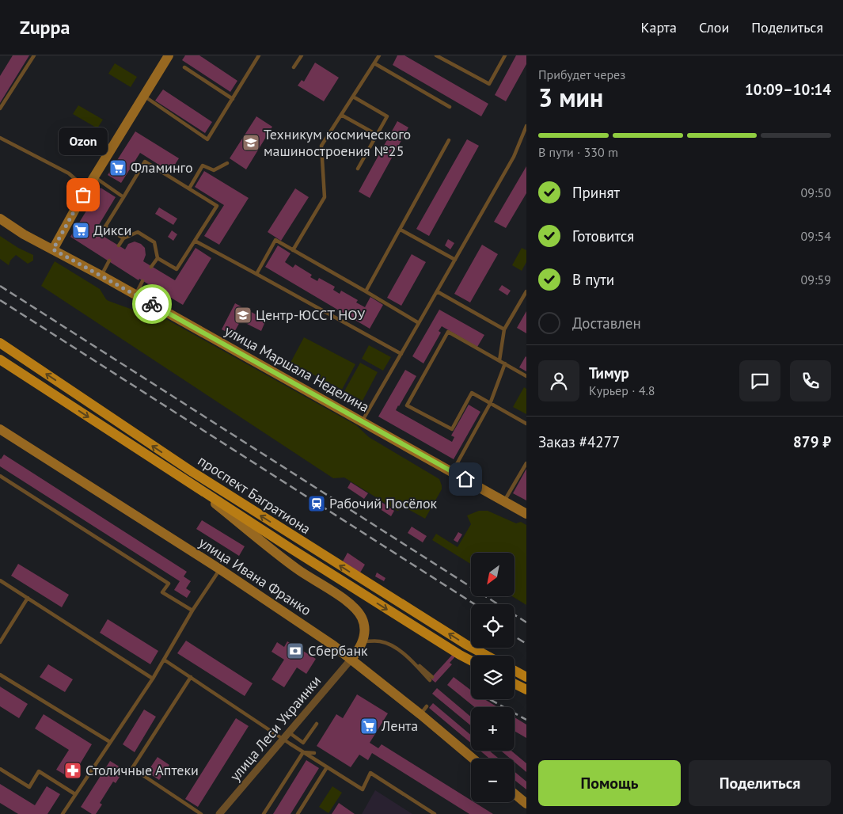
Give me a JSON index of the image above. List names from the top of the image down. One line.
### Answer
{"streets":{"main road":["проспект Багратиона"],"street":["улица Маршала Неделина","улица Ивана Франко","улица Леси Украинки"]},"crossings":[["улица Ивана Франко","улица Леси Украинки"]],"places":{"school or university":["Техникум космического машиностроения №25","Центр-ЮССТ НОУ"],"supermarket":["Фламинго","Дикси","Лента"],"other":["Ozon"],"station":["Рабочий Посёлок"],"bank":["Сбербанк"],"pharmacy":["Столичные Аптеки"]},"north":"bottom left","page":{"header":"Zuppa","nav":["Карта","Слои","Поделиться"],"heading":["3 мин","Прибудет через","10:09–10:14"],"panel":["Тимур","Курьер · 4.8","Заказ #4277","879 ₽"],"bar":"В пути · 330 m","bubble":"Ozon","list":[["Принят","09:50"],["Готовится","09:54"],["В пути","09:59"],"Доставлен"],"map_buttons":["+","−"],"buttons":["Помощь","Поделиться"]}}
